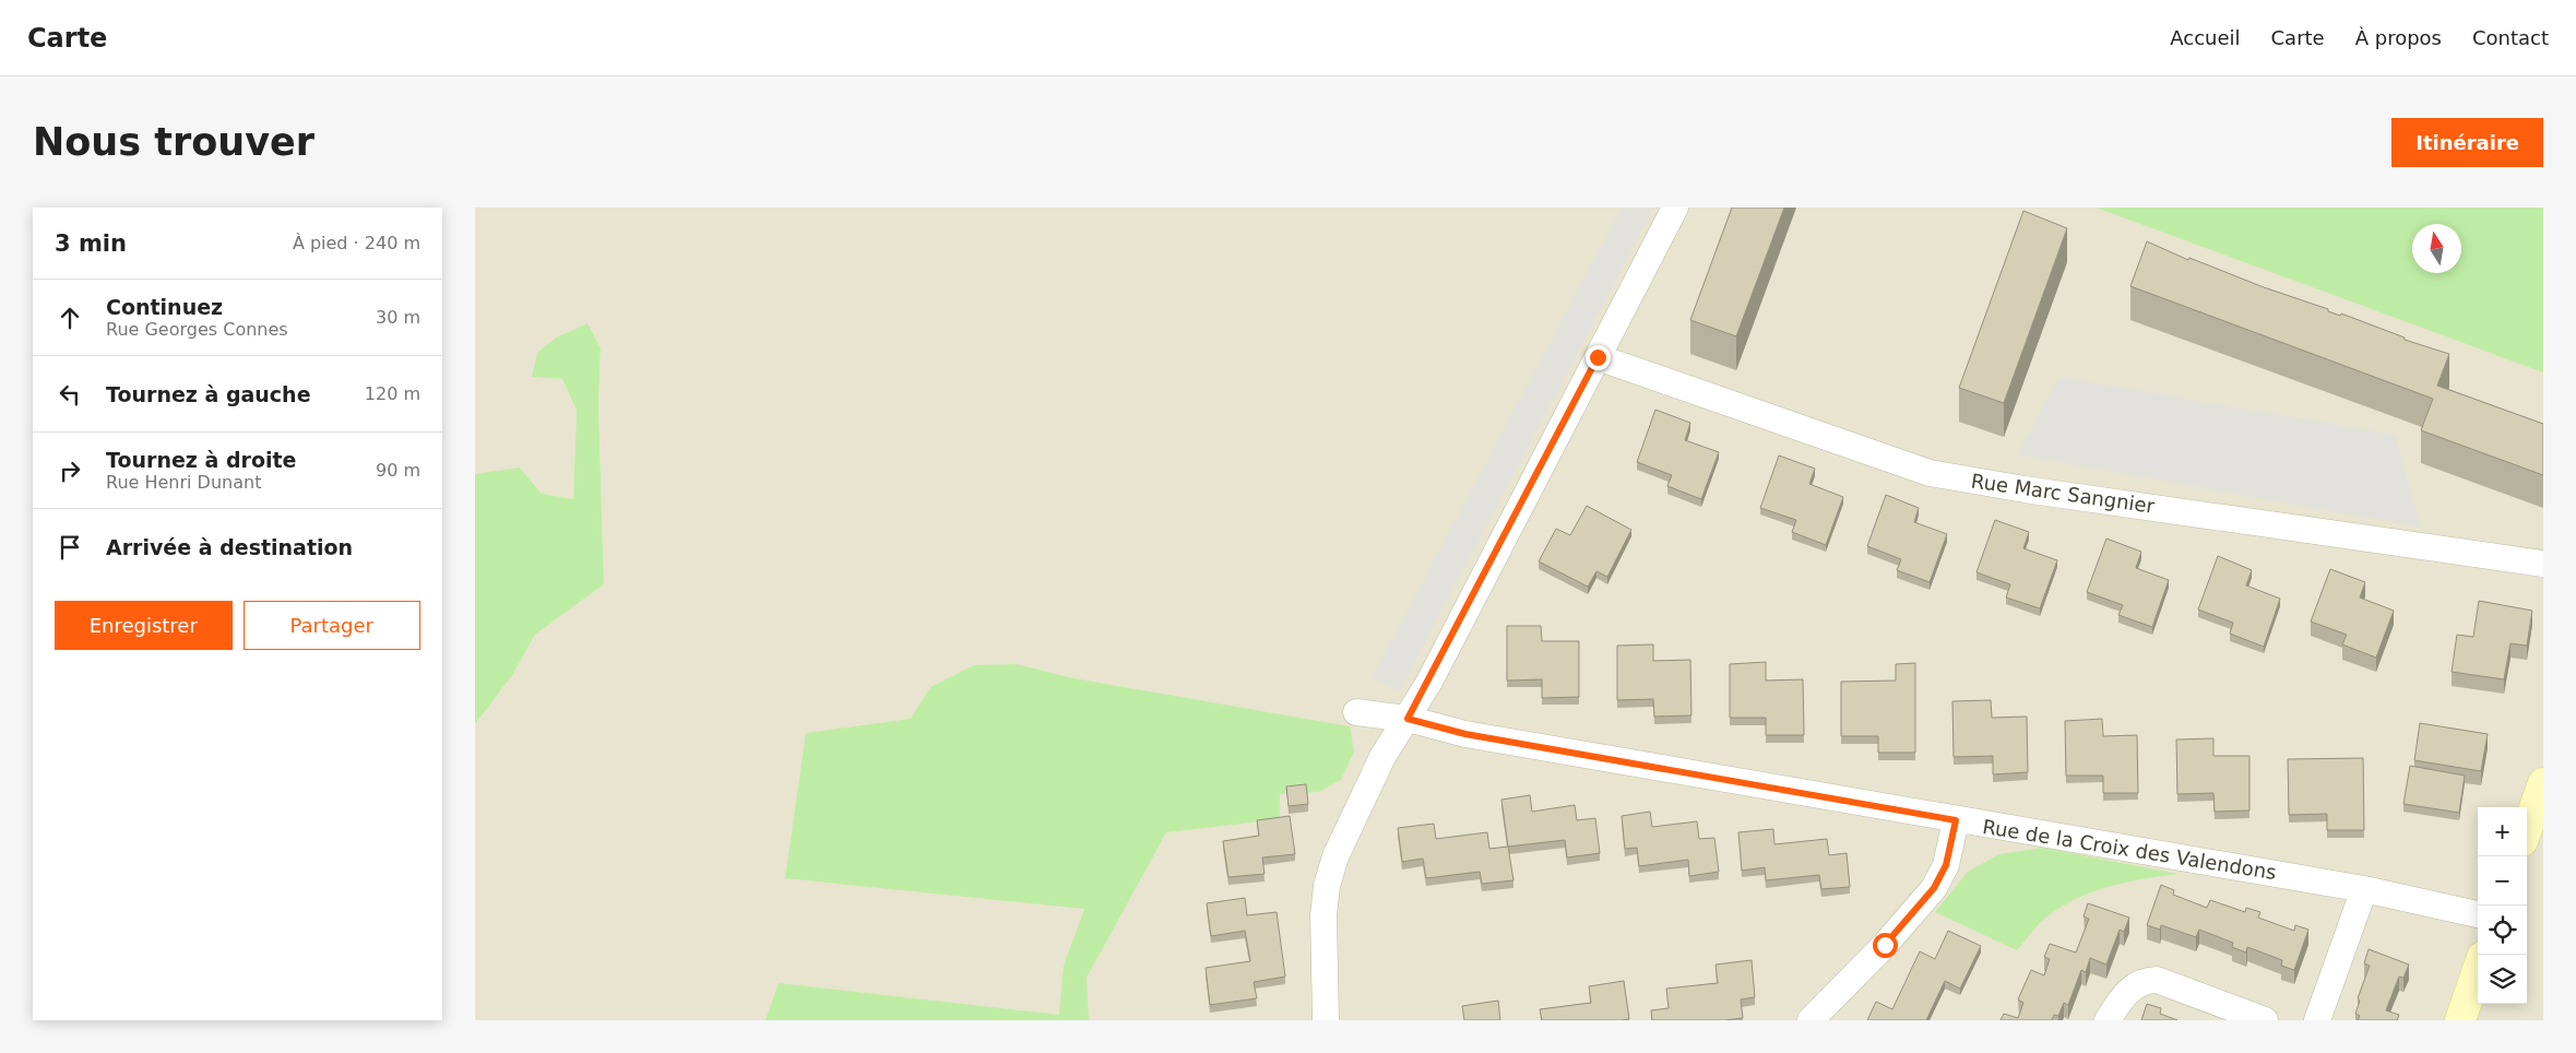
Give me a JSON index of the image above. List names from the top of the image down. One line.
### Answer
{"streets":{"street":["Rue Marc Sangnier","Rue de la Croix des Valendons"]},"north":"top","page":{"header":"Carte","nav":["Accueil","Carte","À propos","Contact"],"buttons":["Itinéraire",["Enregistrer","Partager"]],"title":"Nous trouver","heading":["3 min","À pied · 240 m"],"list":[["Continuez","Rue Georges Connes","30 m"],["Tournez à gauche","120 m"],["Tournez à droite","Rue Henri Dunant","90 m"],"Arrivée à destination"],"map_buttons":["+","−"]}}
